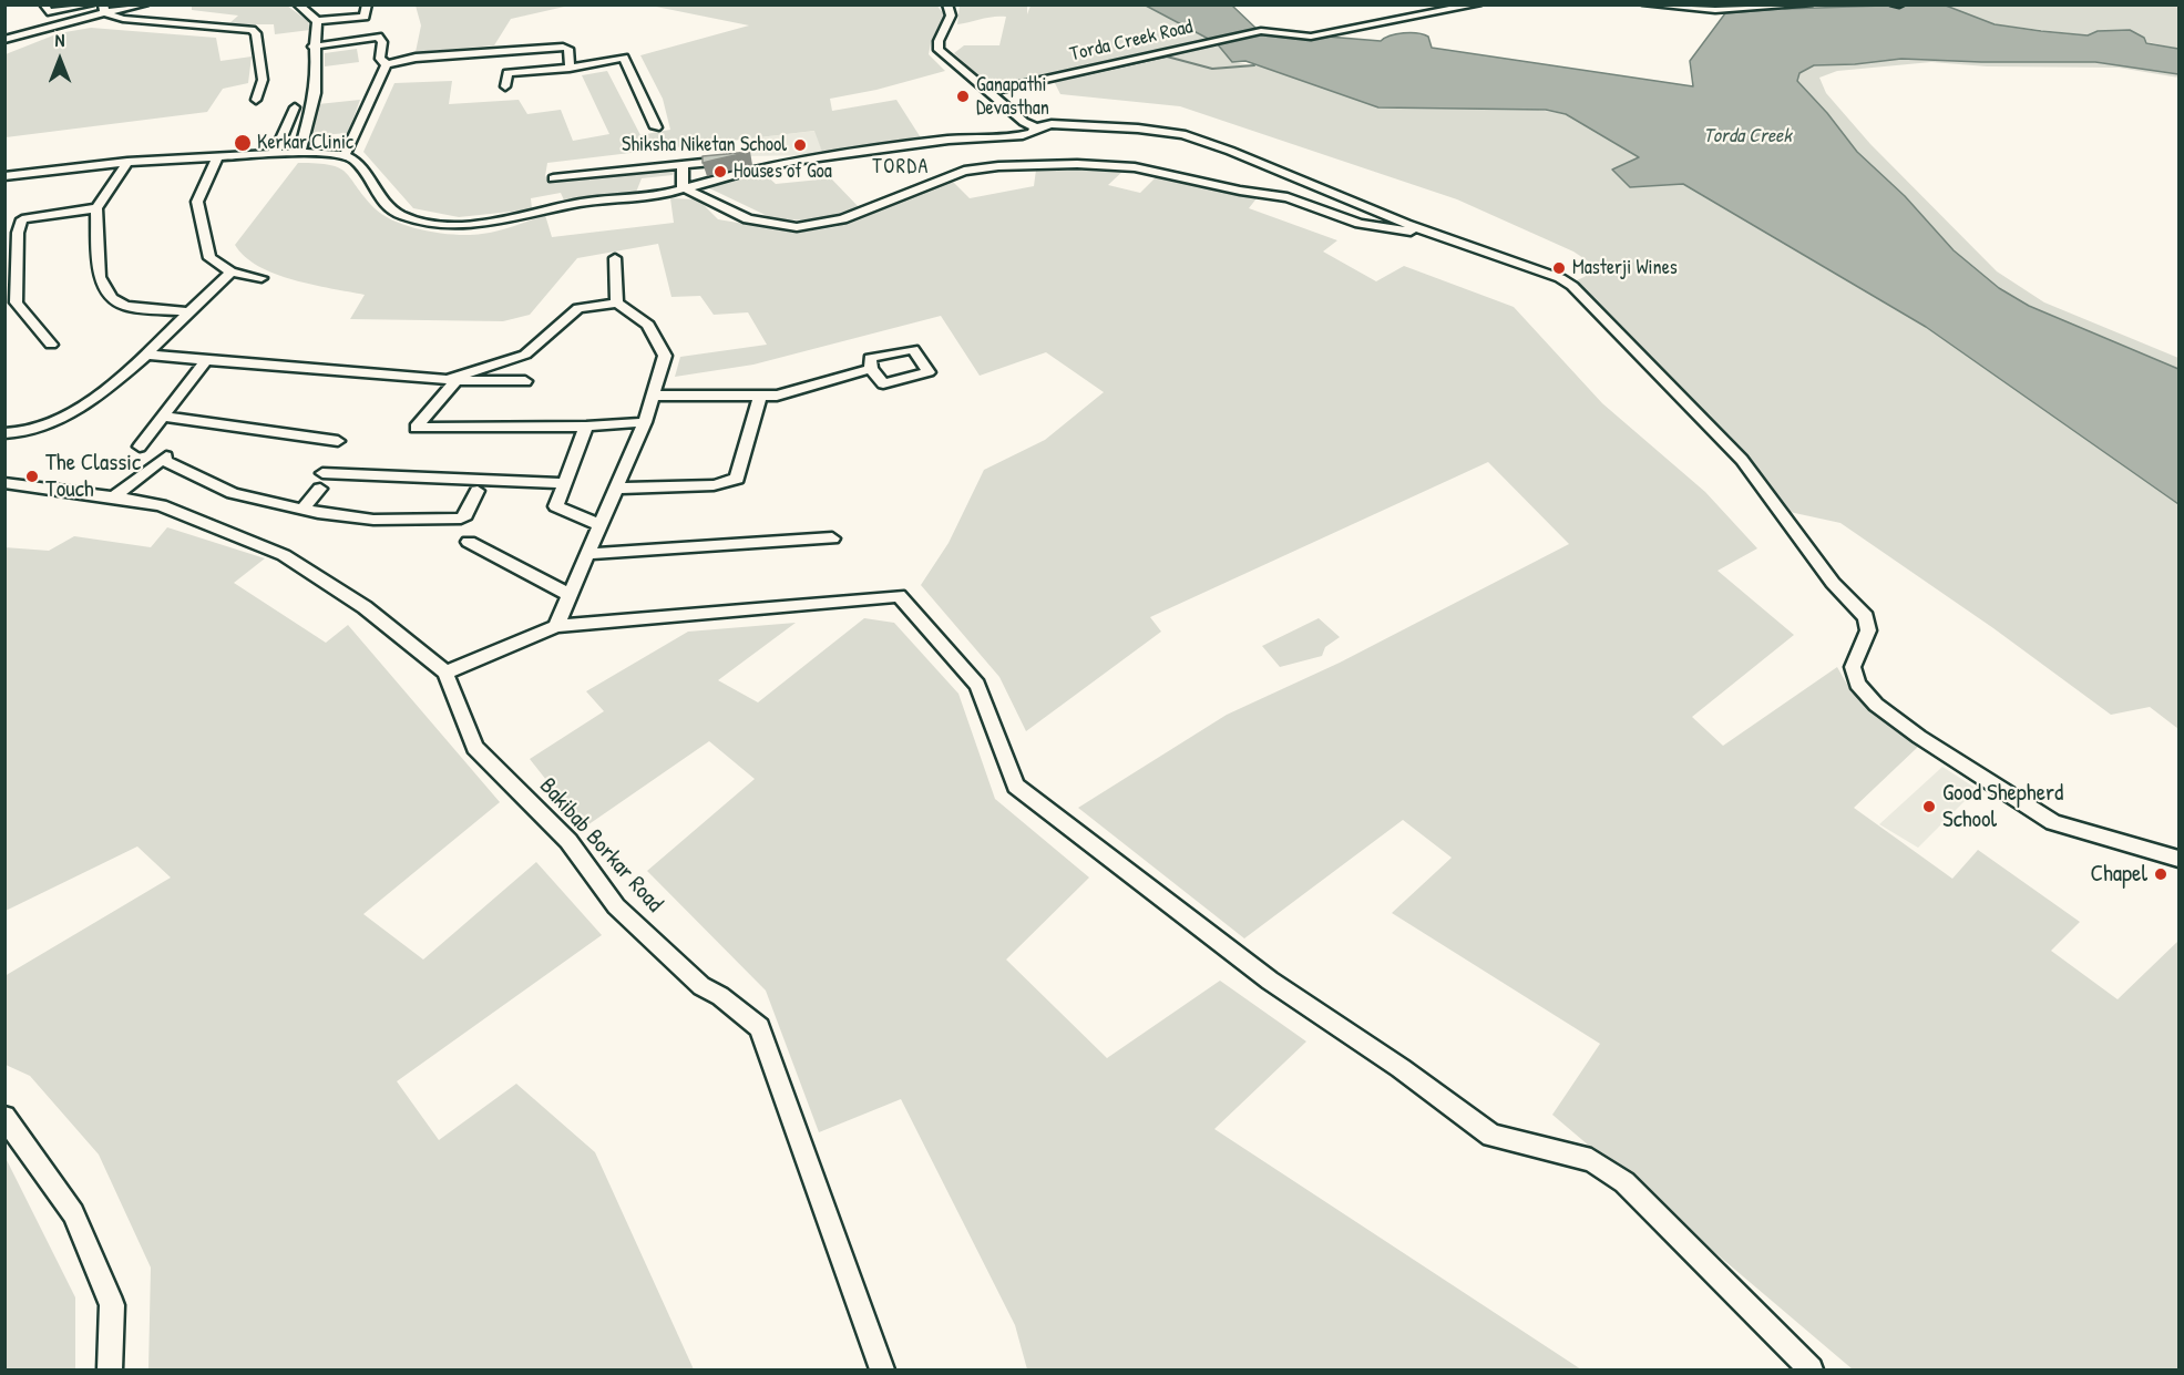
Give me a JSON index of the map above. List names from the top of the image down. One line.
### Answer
{"streets":{"street":["Torda Creek Road","Bakibab Borkar Road"]},"districts":["TORDA"],"water":["Torda Creek"],"places":["Ganapathi Devasthan","Kerkar Clinic","Shiksha Niketan School","Houses of Goa","Masterji Wines","The Classic Touch","Good Shepherd School","Chapel"],"north":"top"}
